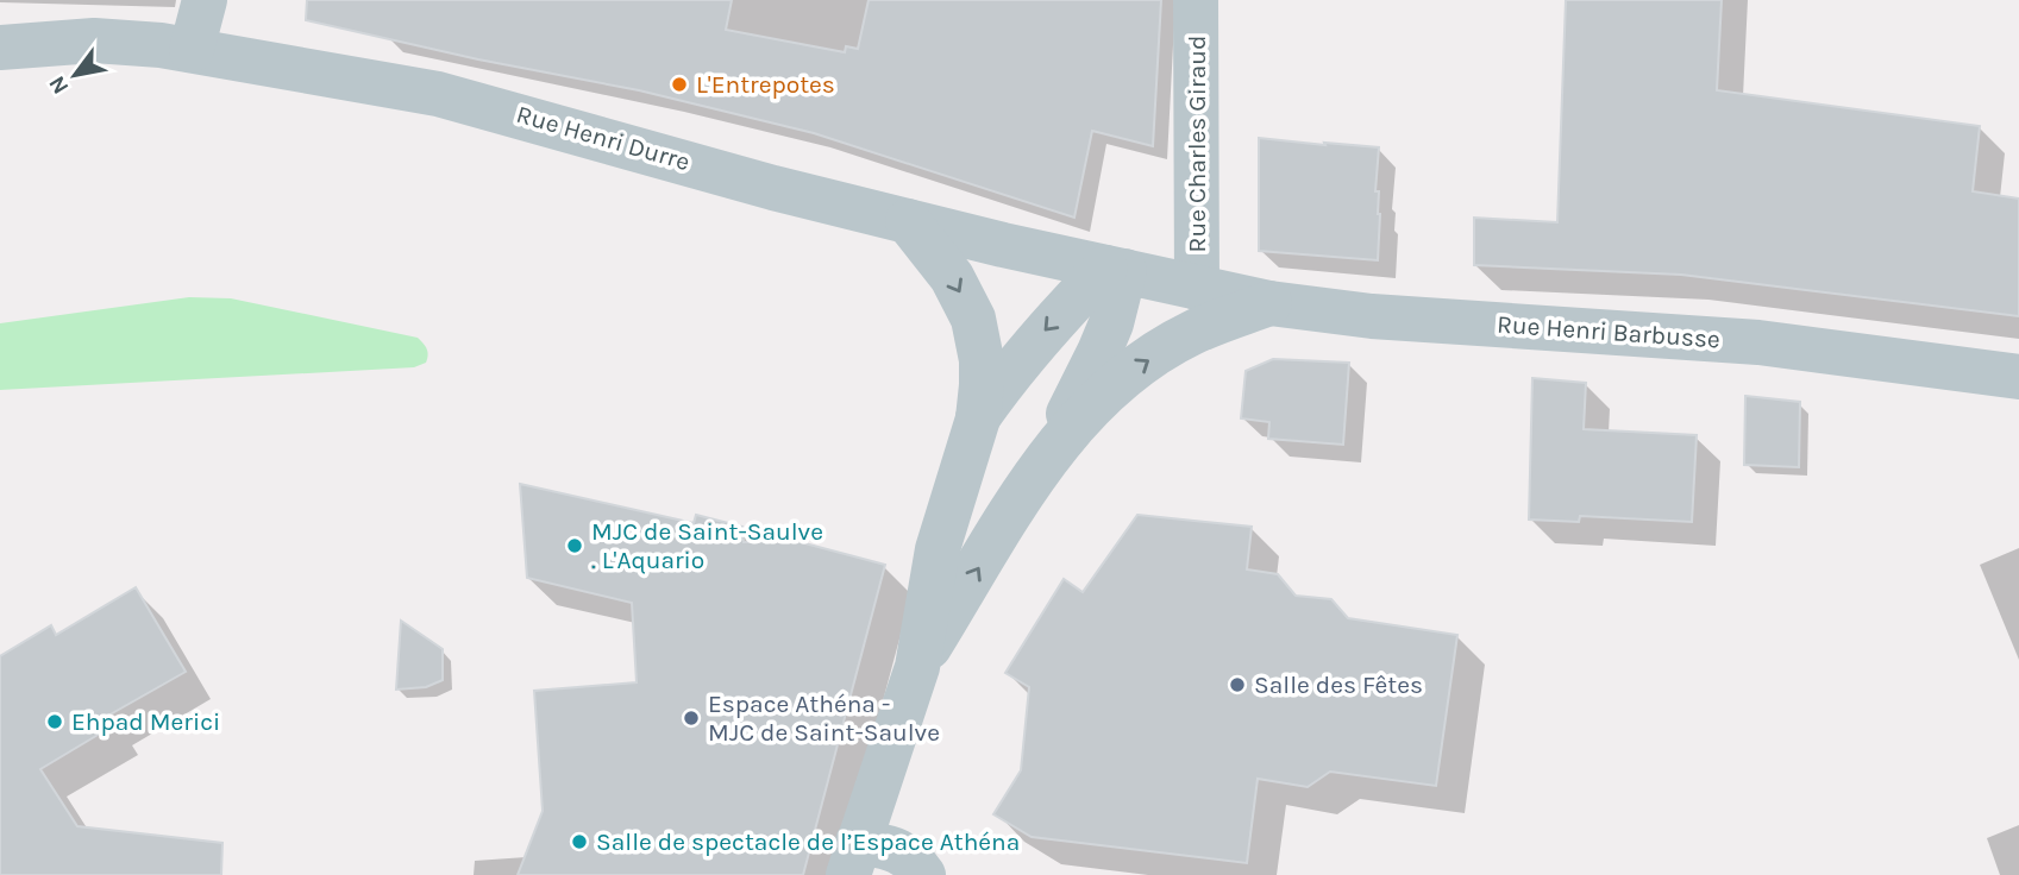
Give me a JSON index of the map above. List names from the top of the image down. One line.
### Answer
{"streets":{"street":["Rue Henri Durre","Rue Charles Giraud","Rue Henri Barbusse"]},"crossings":[["Rue Henri Durre","Rue Charles Giraud"],["Rue Henri Durre","Rue Henri Barbusse"],["Rue Charles Giraud","Rue Henri Barbusse"]],"places":["L'Entrepotes","MJC de Saint-Saulve . L'Aquario","Salle des Fêtes","Espace Athéna - MJC de Saint-Saulve","Ehpad Merici","Salle de spectacle de l’Espace Athéna"],"north":"bottom left"}
